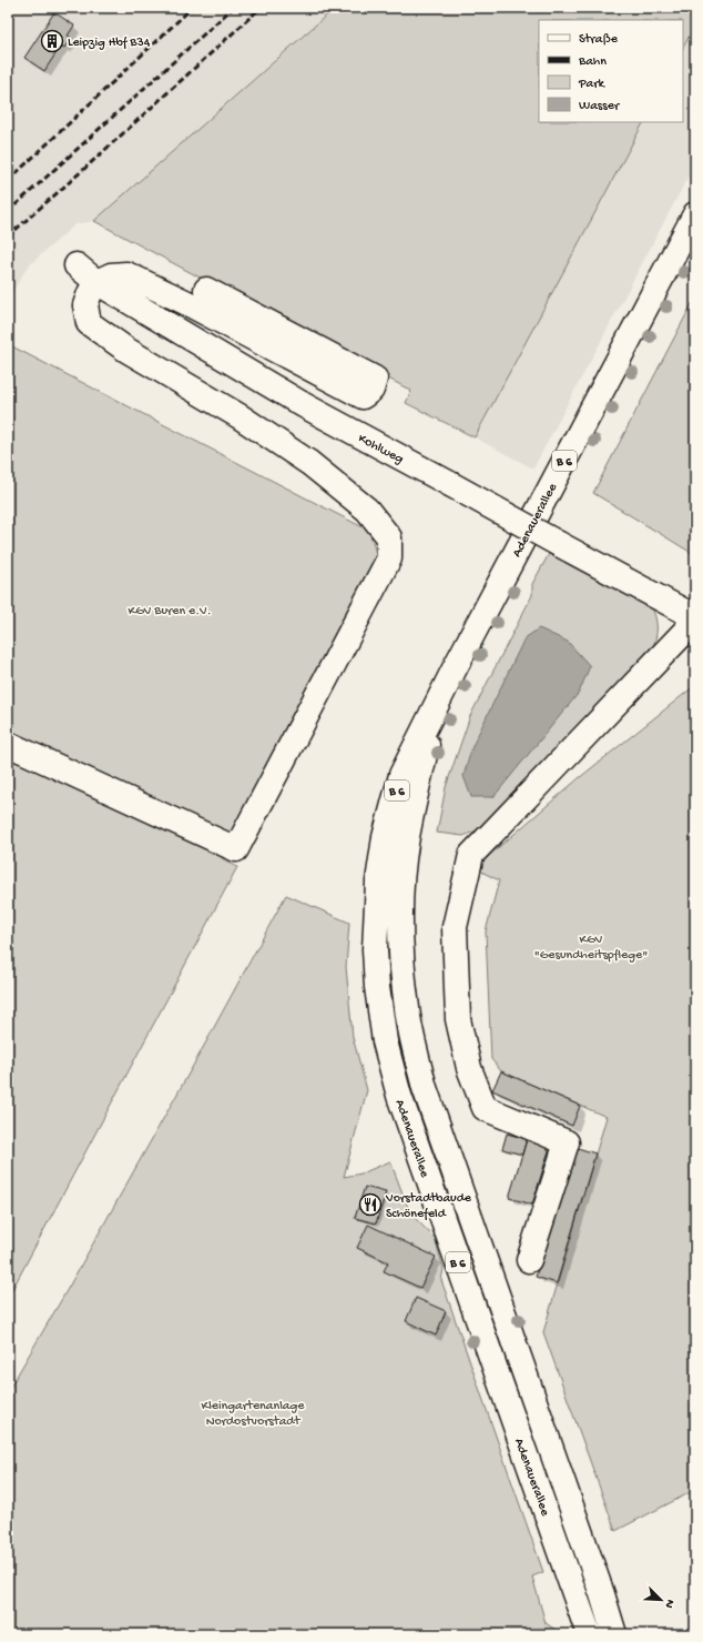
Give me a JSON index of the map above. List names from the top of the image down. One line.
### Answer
{"streets":{"main road":["Kohlweg","B 6","Adenauerallee"]},"parks":["KGV Buren e.V.","KGV \"Gesundheitspflege\"","Kleingartenanlage Nordostvorstadt"],"places":{"building":["Leipzig Hbf B34"],"restaurant":["Vorstadtbaude Schönefeld"]},"legend":["Straße","Bahn","Park","Wasser"],"north":"bottom right"}
